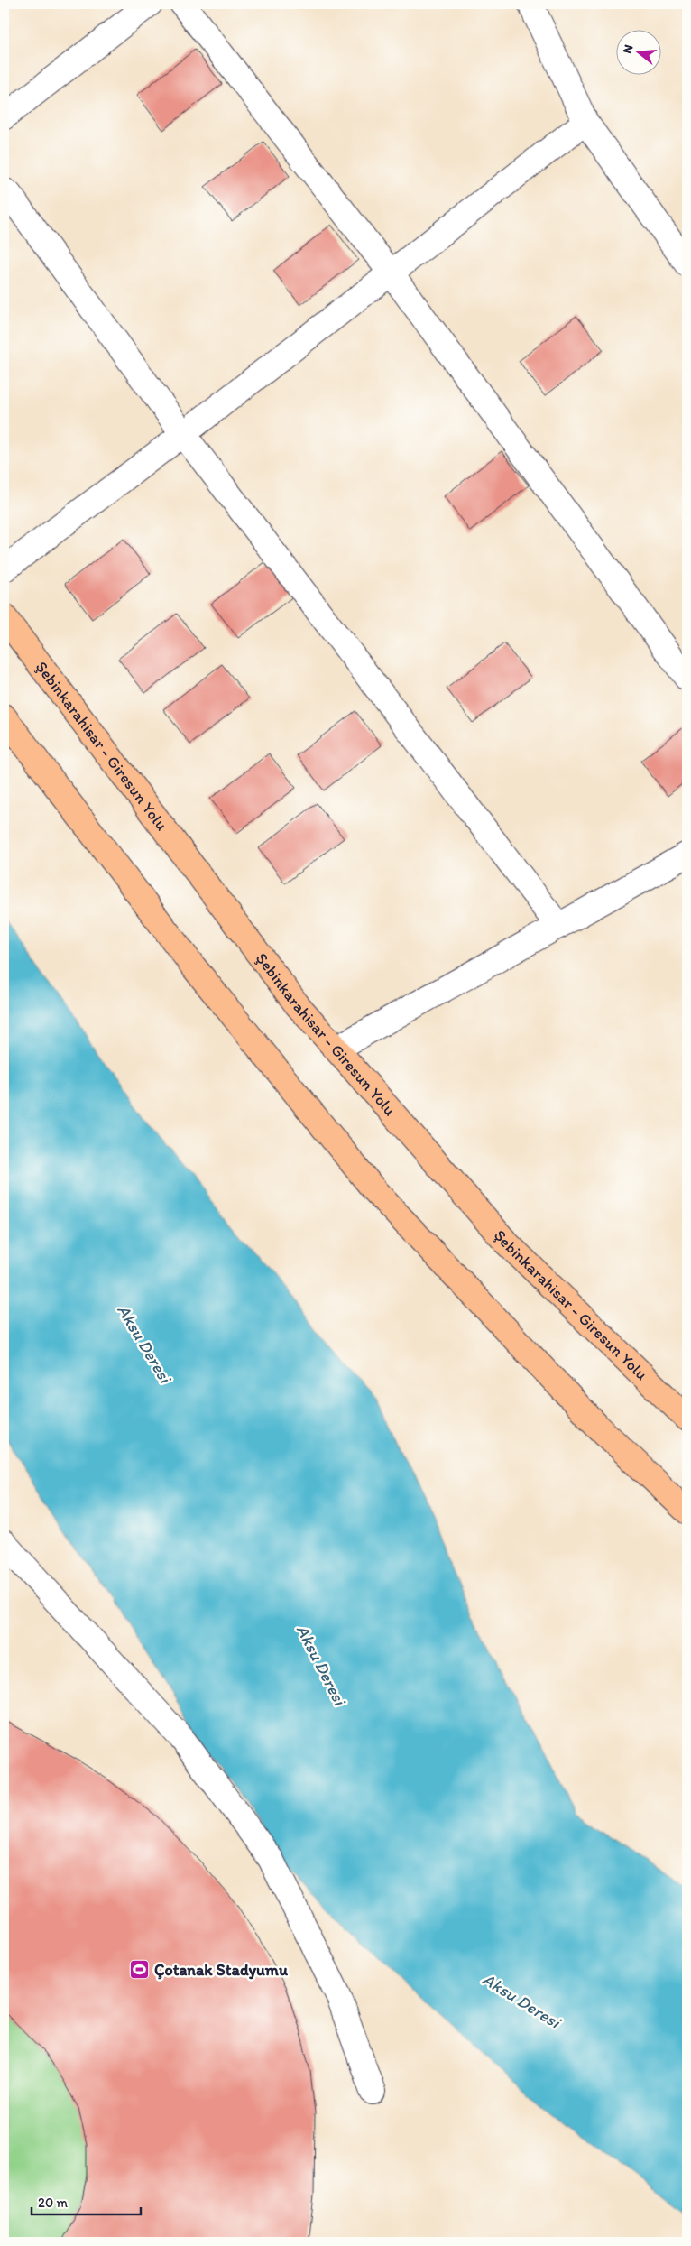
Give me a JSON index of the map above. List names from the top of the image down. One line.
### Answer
{"streets":{"main road":["Şebinkarahisar - Giresun Yolu"]},"water":["Aksu Deresi"],"places":{"sports":["Çotanak Stadyumu"]},"scale_bar":"20 m","north":"left"}
